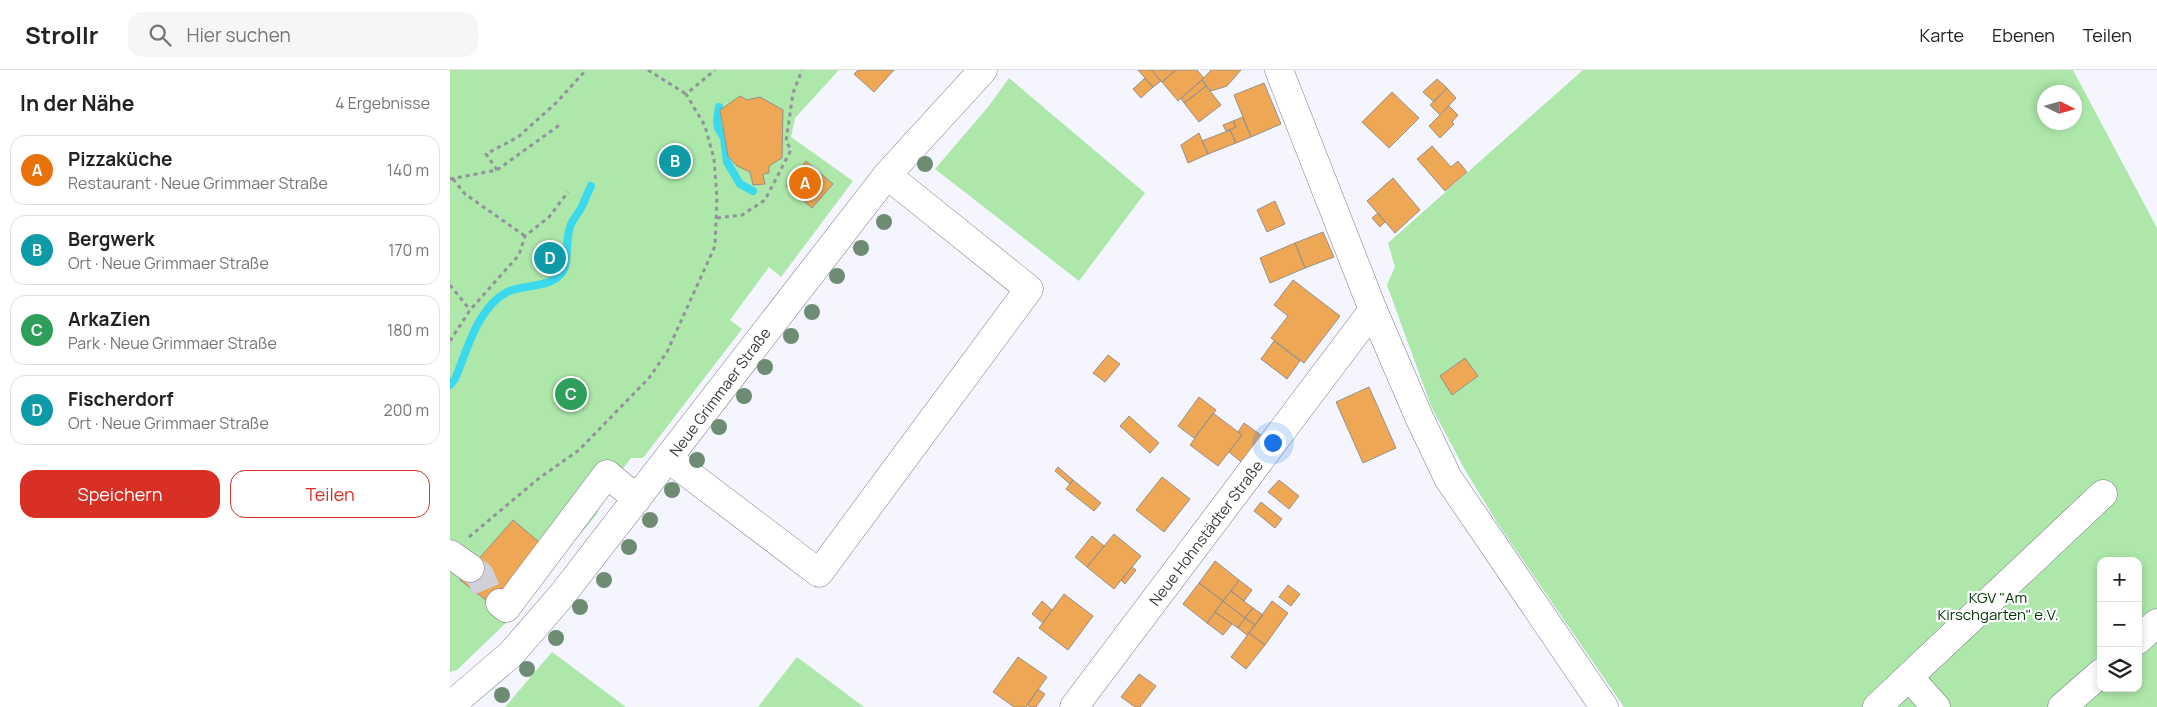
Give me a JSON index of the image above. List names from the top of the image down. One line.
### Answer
{"streets":{"street":["Neue Grimmaer Straße","Neue Hohnstädter Straße"]},"parks":["KGV \"Am Kirschgarten\" e.V."],"north":"right","page":{"header":"Strollr","search":"Hier suchen","nav":["Karte","Ebenen","Teilen"],"heading":["In der Nähe","4 Ergebnisse"],"list":[{"mark":"A","name":"Pizzaküche","note":"Restaurant · Neue Grimmaer Straße","value":"140 m"},{"mark":"B","name":"Bergwerk","note":"Ort · Neue Grimmaer Straße","value":"170 m"},{"mark":"C","name":"ArkaZien","note":"Park · Neue Grimmaer Straße","value":"180 m"},{"mark":"D","name":"Fischerdorf","note":"Ort · Neue Grimmaer Straße","value":"200 m"}],"pins":["B","A","D","C"],"buttons":["Speichern","Teilen"],"map_buttons":["+","−"]}}
